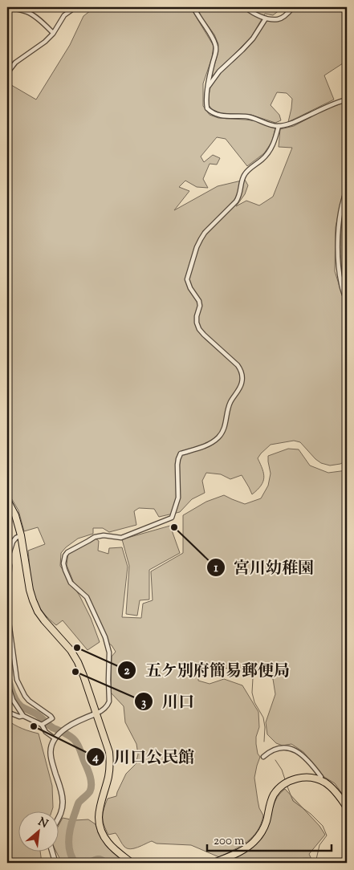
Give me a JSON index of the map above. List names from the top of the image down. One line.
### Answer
{"places":["宮川幼稚園","五ケ別府簡易郵便局","川口","川口公民館"],"scale_bar":"200 m","north":"top right"}
